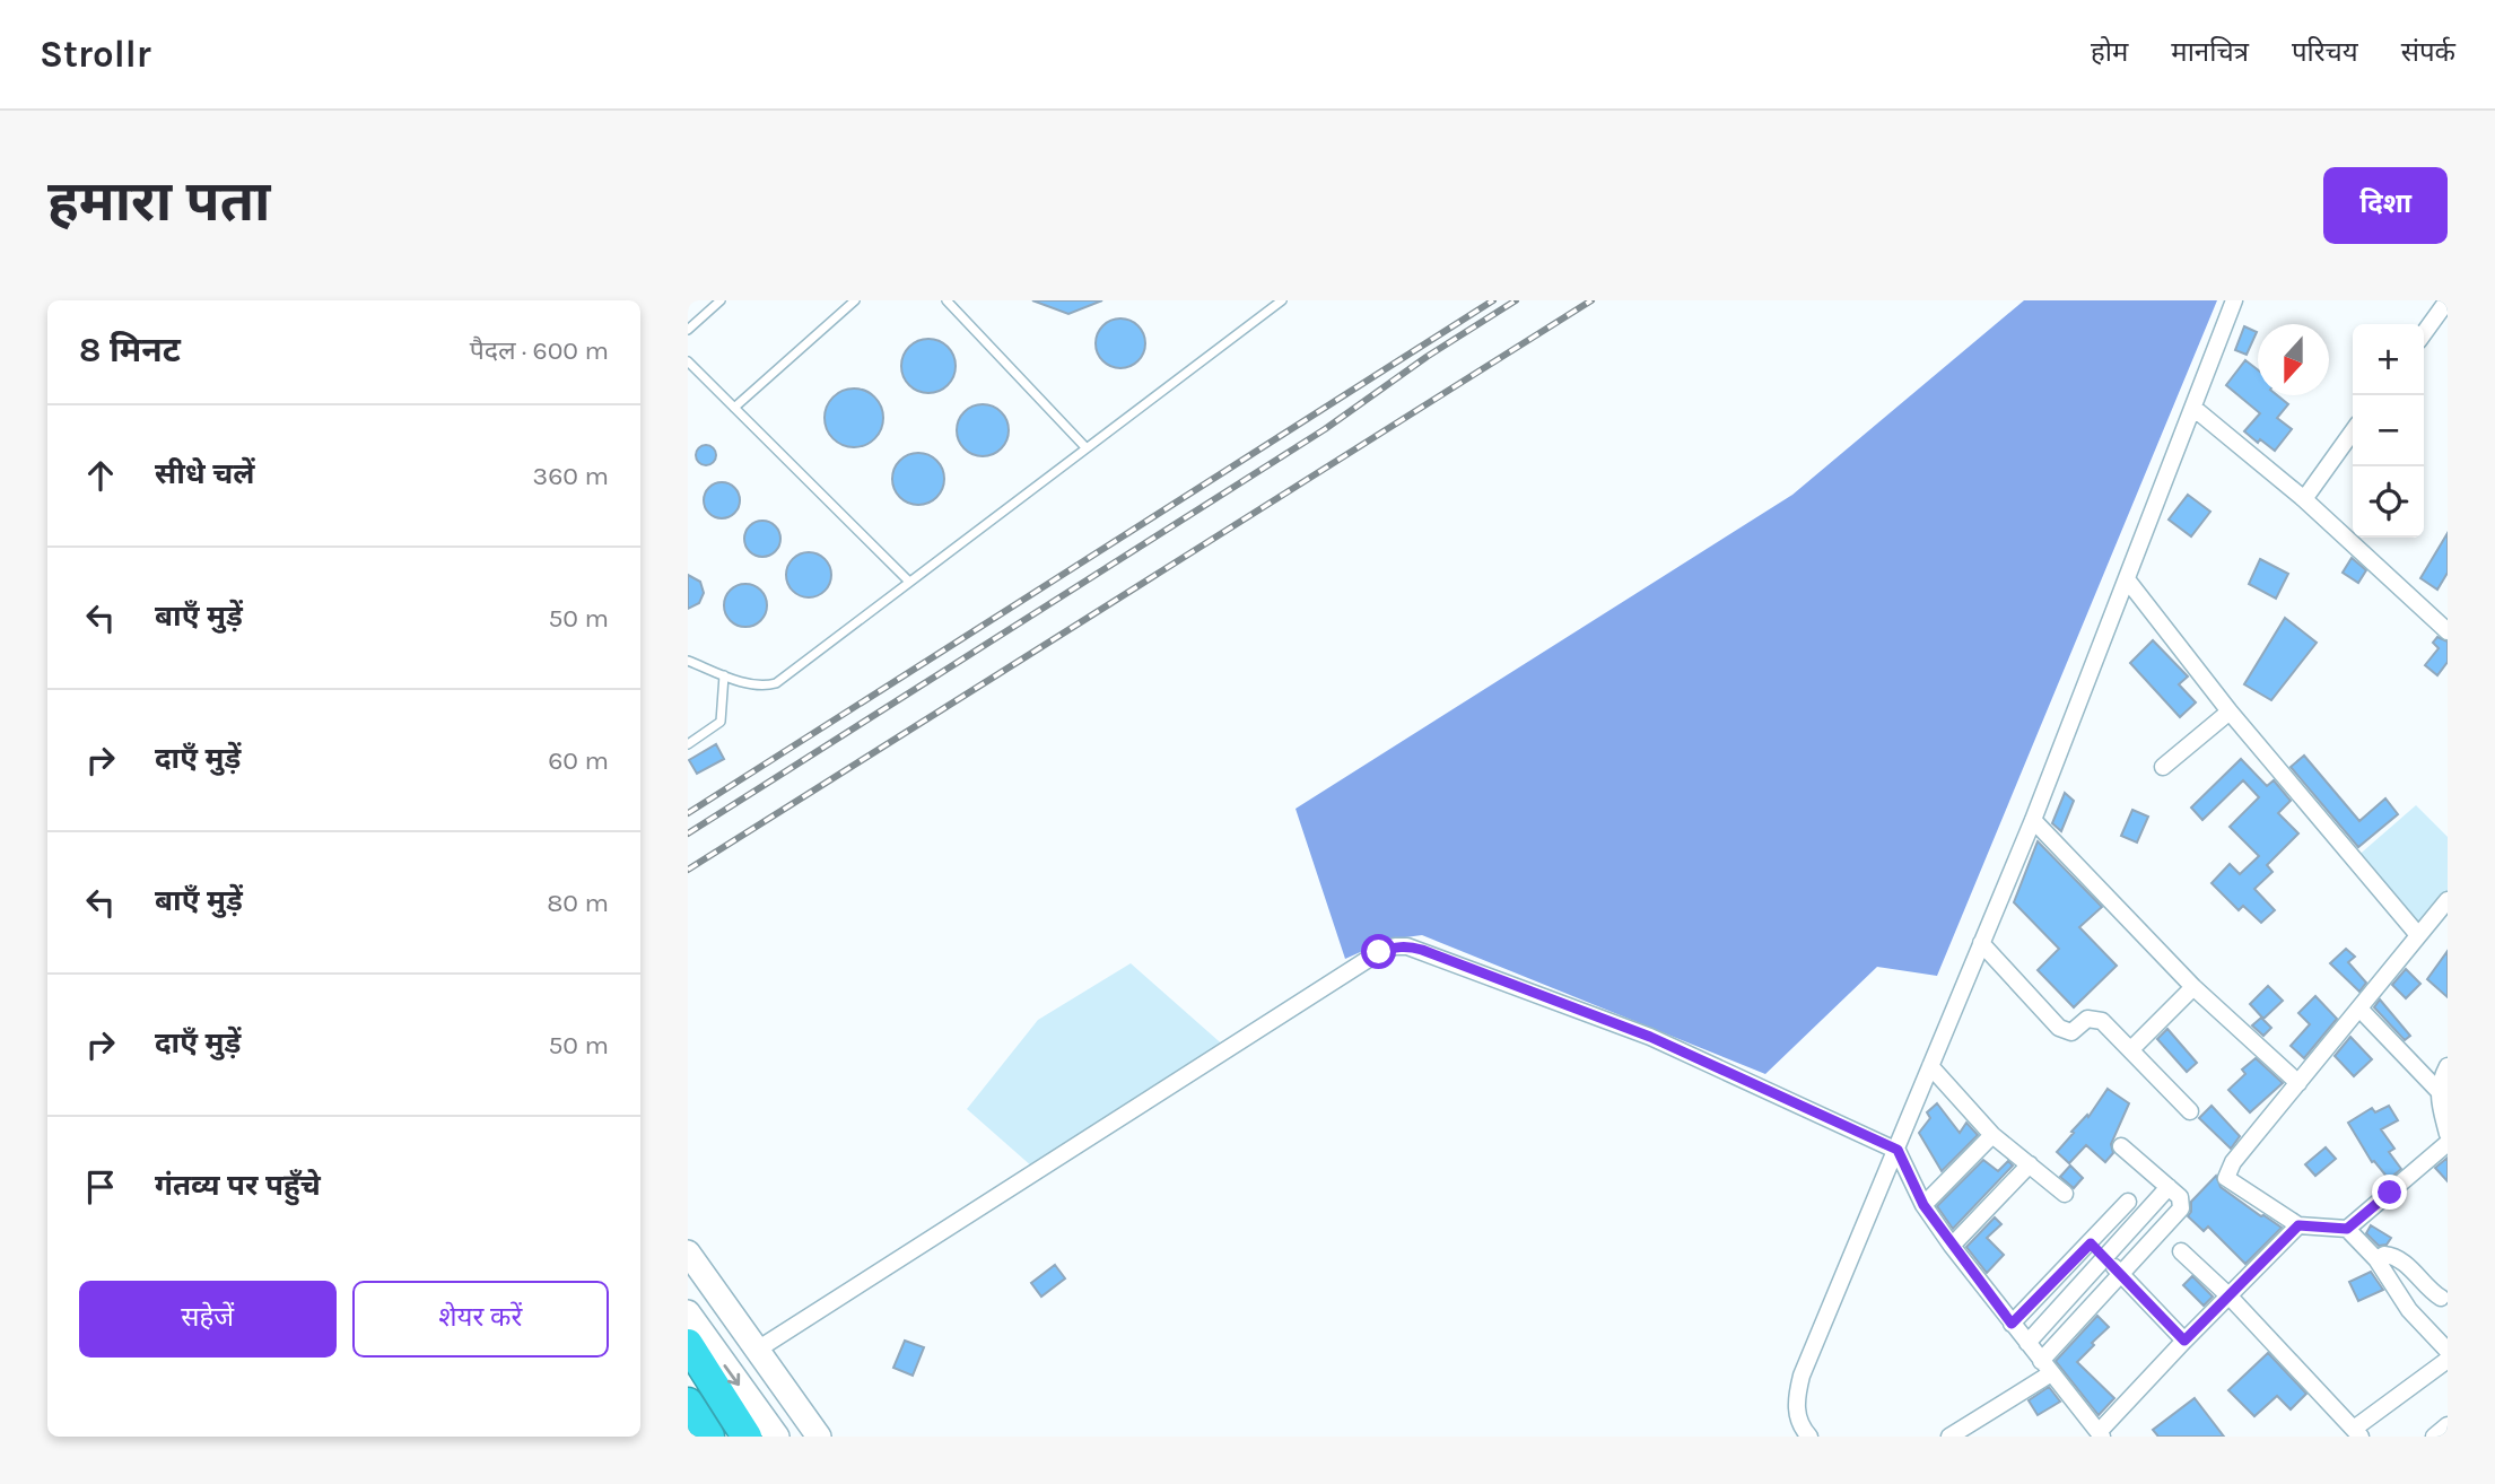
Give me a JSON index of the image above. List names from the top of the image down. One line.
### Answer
{"north":"bottom","page":{"header":"Strollr","nav":["होम","मानचित्र","परिचय","संपर्क"],"buttons":["दिशा",["सहेजें","शेयर करें"]],"title":"हमारा पता","heading":["8 मिनट","पैदल · 600 m"],"map_buttons":["+","−"],"list":[["सीधे चलें","360 m"],["बाएँ मुड़ें","50 m"],["दाएँ मुड़ें","60 m"],["बाएँ मुड़ें","80 m"],["दाएँ मुड़ें","50 m"],"गंतव्य पर पहुँचे"]}}
